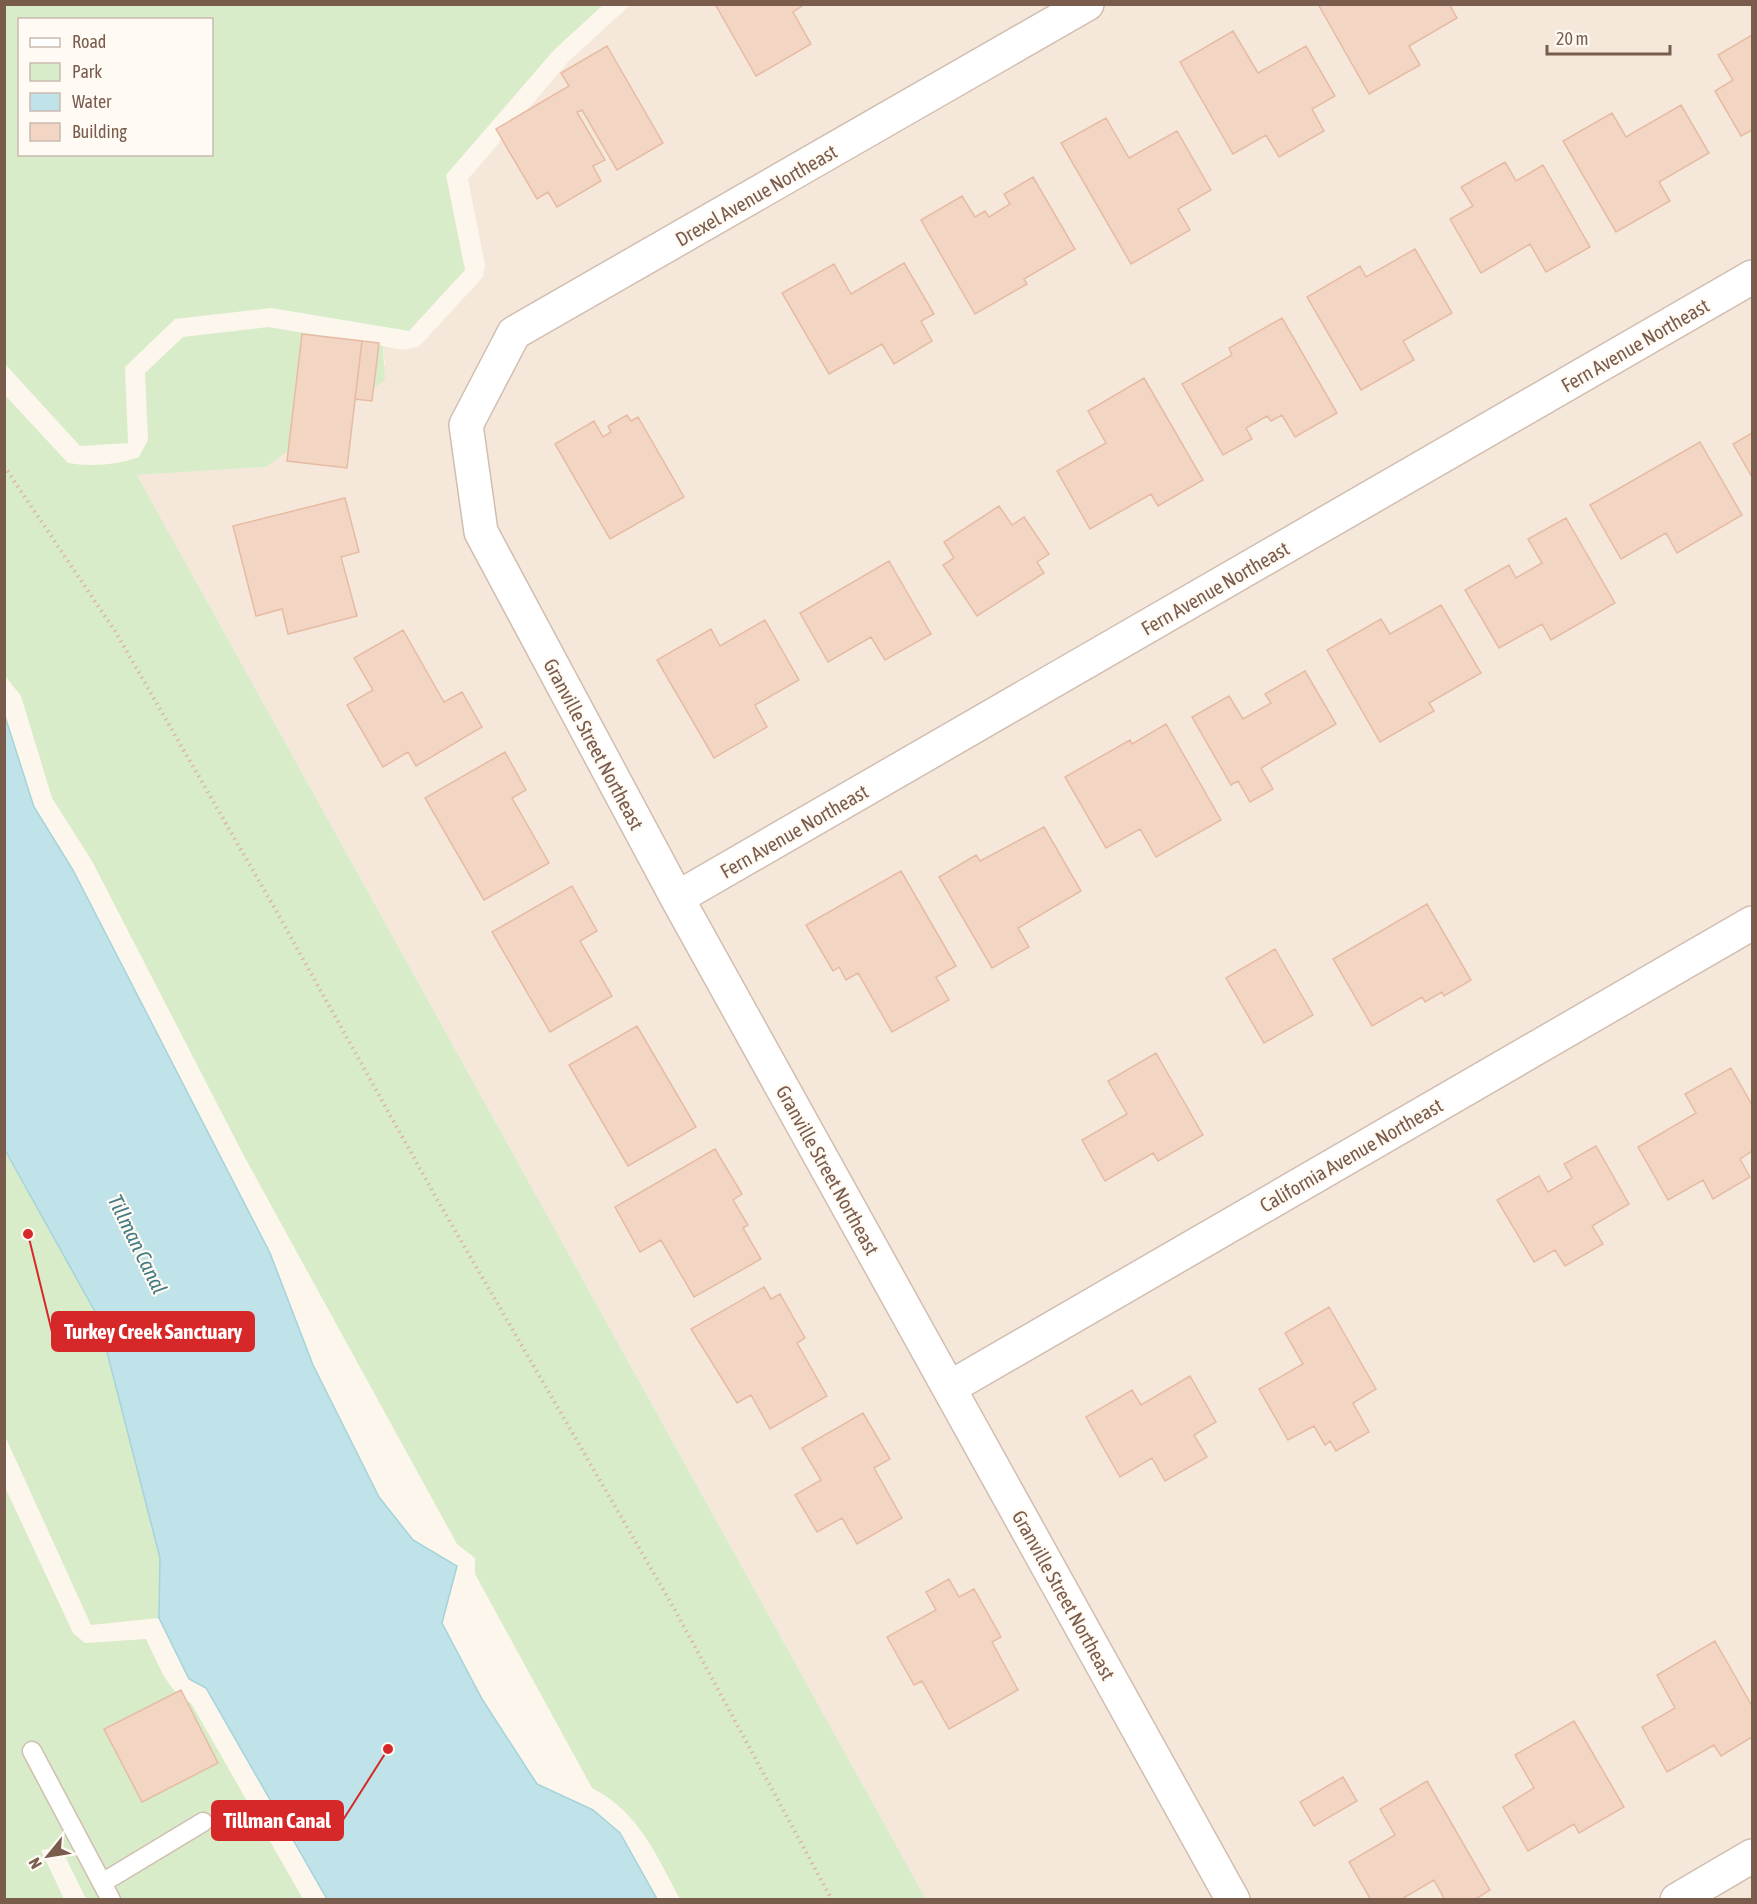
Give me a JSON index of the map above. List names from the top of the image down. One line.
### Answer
{"streets":{"street":["Drexel Avenue Northeast","Fern Avenue Northeast","Granville Street Northeast","California Avenue Northeast"]},"crossings":[["Drexel Avenue Northeast","Granville Street Northeast"],["Fern Avenue Northeast","Granville Street Northeast"],["Granville Street Northeast","California Avenue Northeast"]],"water":["Tillman Canal"],"places":["Turkey Creek Sanctuary","Tillman Canal"],"legend":["Road","Park","Water","Building"],"scale_bar":"20 m","north":"bottom left"}
